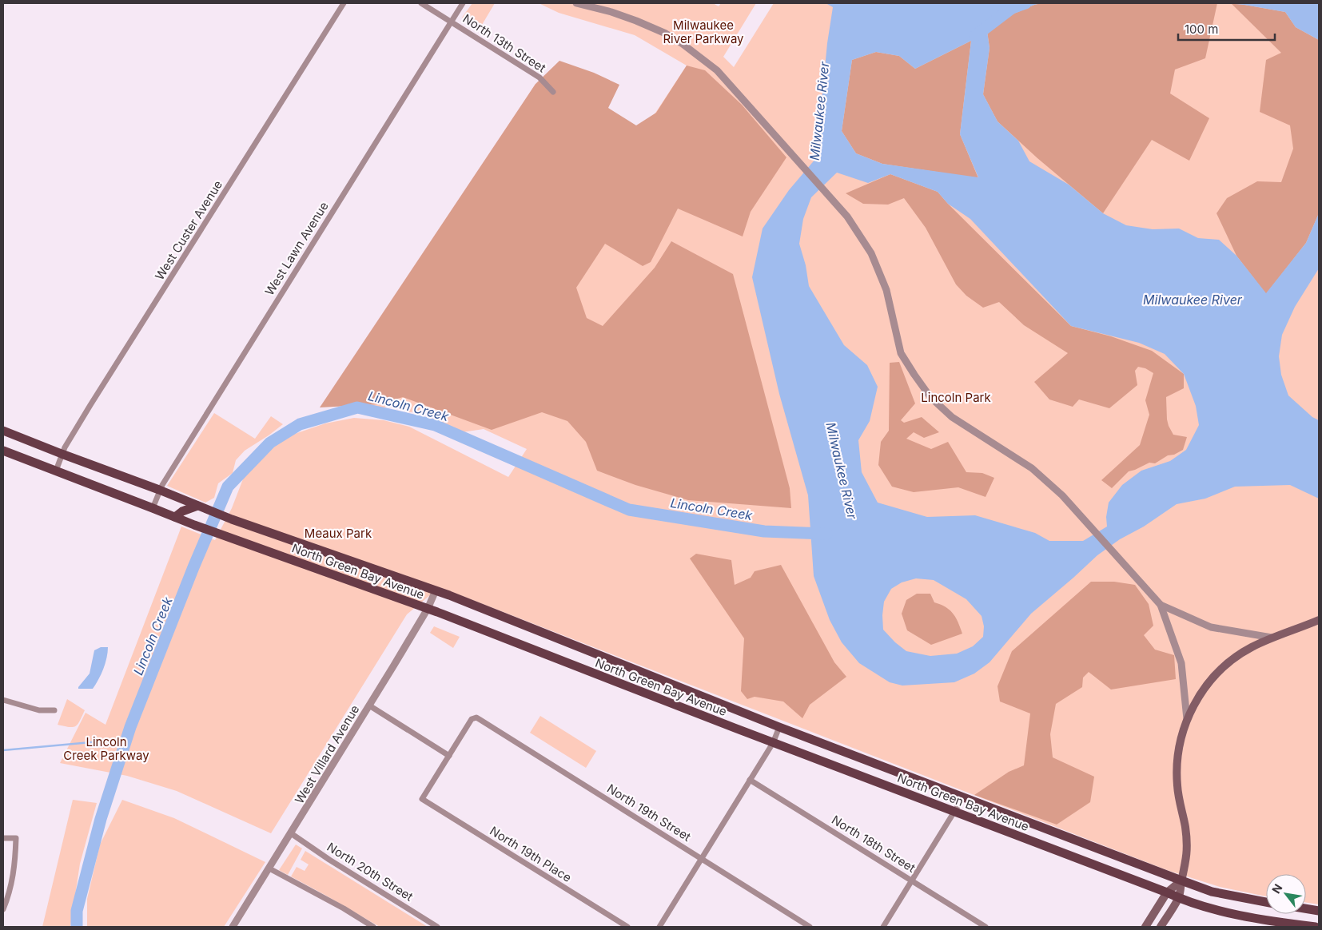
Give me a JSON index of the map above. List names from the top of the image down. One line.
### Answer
{"streets":{"main road":["North Green Bay Avenue"],"street":["North 13th Street","West Custer Avenue","West Lawn Avenue","West Villard Avenue","North 19th Street","North 18th Street","North 19th Place","North 20th Street"]},"crossings":[["North 13th Street","West Lawn Avenue"],["West Custer Avenue","North Green Bay Avenue"],["West Lawn Avenue","North Green Bay Avenue"],["North Green Bay Avenue","West Villard Avenue"],["West Villard Avenue","North 20th Street"],["North 19th Street","North 19th Place"]],"water":["Milwaukee River","Lincoln Creek"],"parks":["Milwaukee River Parkway","Lincoln Park","Meaux Park","Lincoln Creek Parkway"],"scale_bar":"100 m","north":"top left"}
